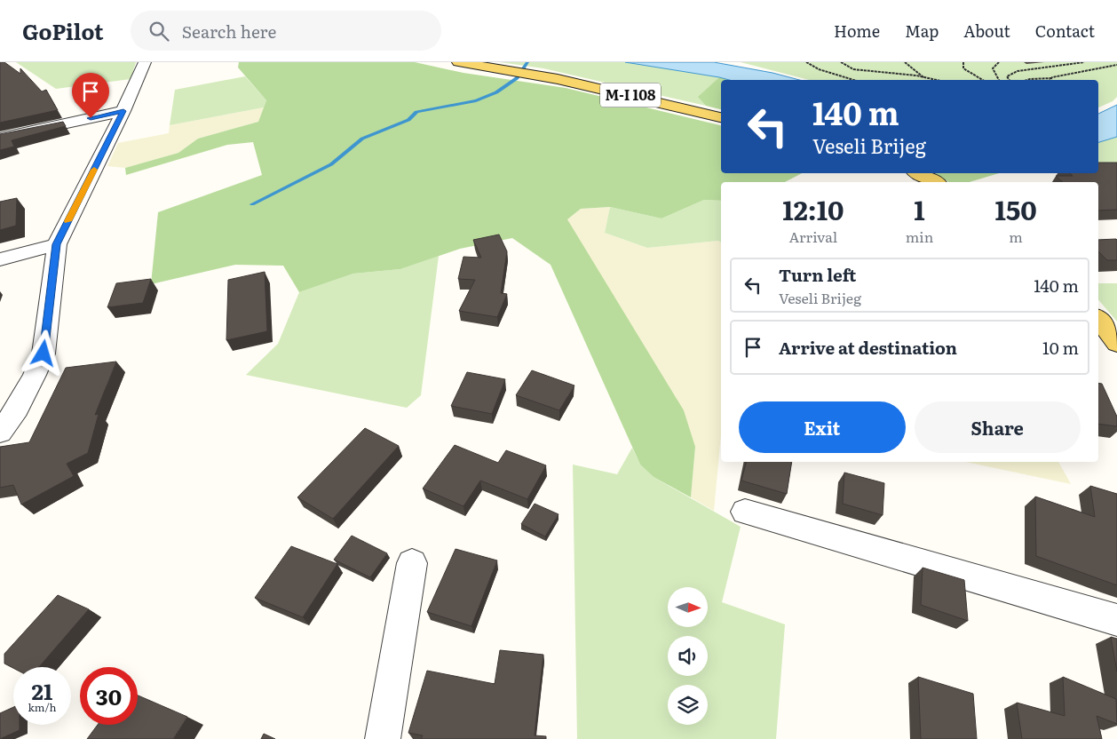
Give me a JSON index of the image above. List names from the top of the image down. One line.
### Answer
{"streets":{"main road":["M-I 108"]},"north":"right","page":{"header":"GoPilot","search":"Search here","nav":["Home","Map","About","Contact"],"turn":["140 m","Veseli Brijeg"],"eta":["12:10","Arrival","1","min","150","m"],"list":[{"name":"Turn left","note":"Veseli Brijeg","value":"140 m"},{"name":"Arrive at destination","value":"10 m"}],"buttons":["Exit","Share"],"speed":"21 km/h","limit":"30"}}
